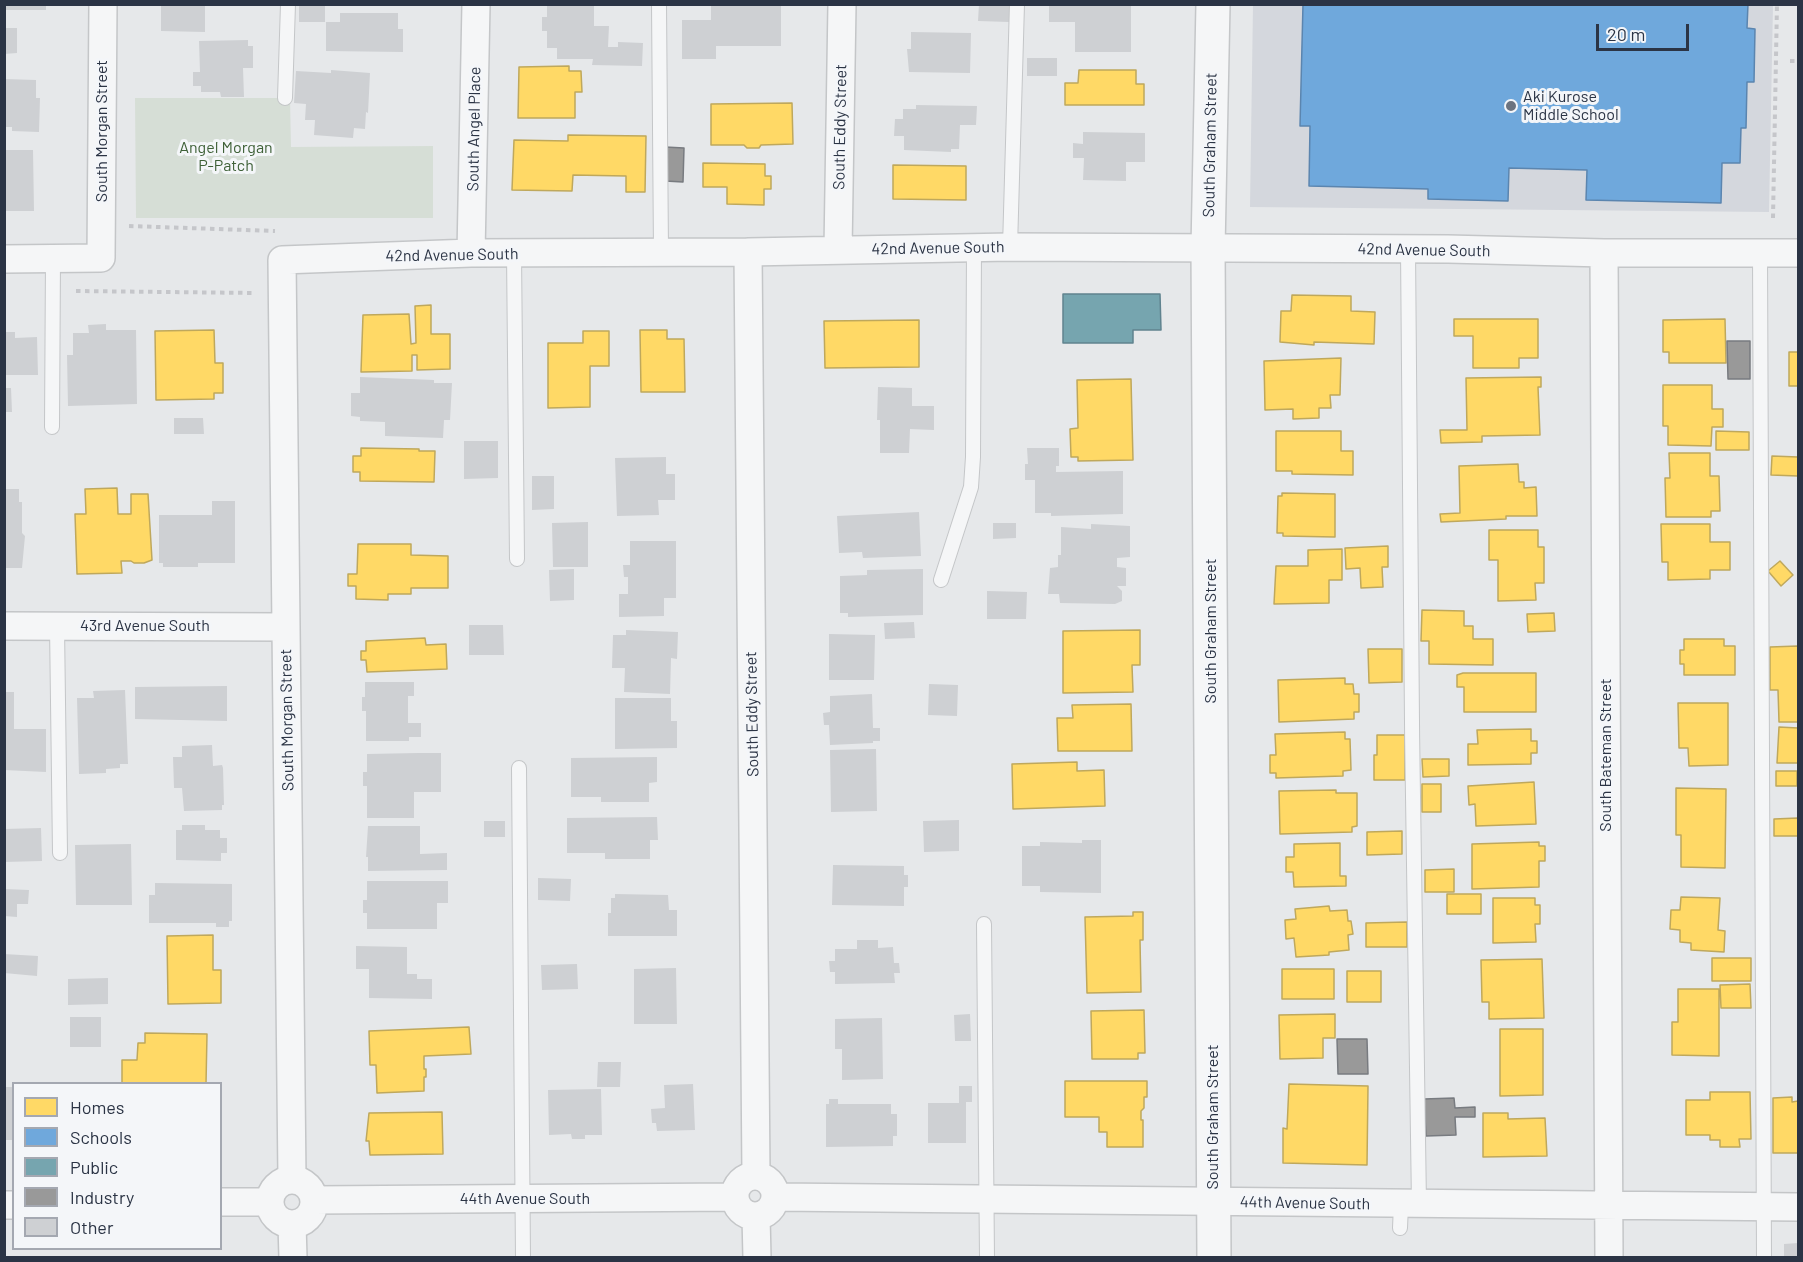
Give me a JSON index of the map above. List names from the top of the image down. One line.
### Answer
{"streets":{"street":["South Eddy Street","South Angel Place","South Morgan Street","South Graham Street","42nd Avenue South","43rd Avenue South","South Bateman Street","44th Avenue South"]},"crossings":[["South Eddy Street","42nd Avenue South"],["South Eddy Street","44th Avenue South"],["South Angel Place","42nd Avenue South"],["South Morgan Street","42nd Avenue South"],["South Morgan Street","43rd Avenue South"],["South Morgan Street","44th Avenue South"],["South Graham Street","42nd Avenue South"],["South Graham Street","44th Avenue South"],["42nd Avenue South","South Bateman Street"],["South Bateman Street","44th Avenue South"]],"parks":["Angel Morgan P-Patch"],"places":["Aki Kurose Middle School"],"legend":["Homes","Schools","Public","Industry","Other"],"scale_bar":"20 m"}
